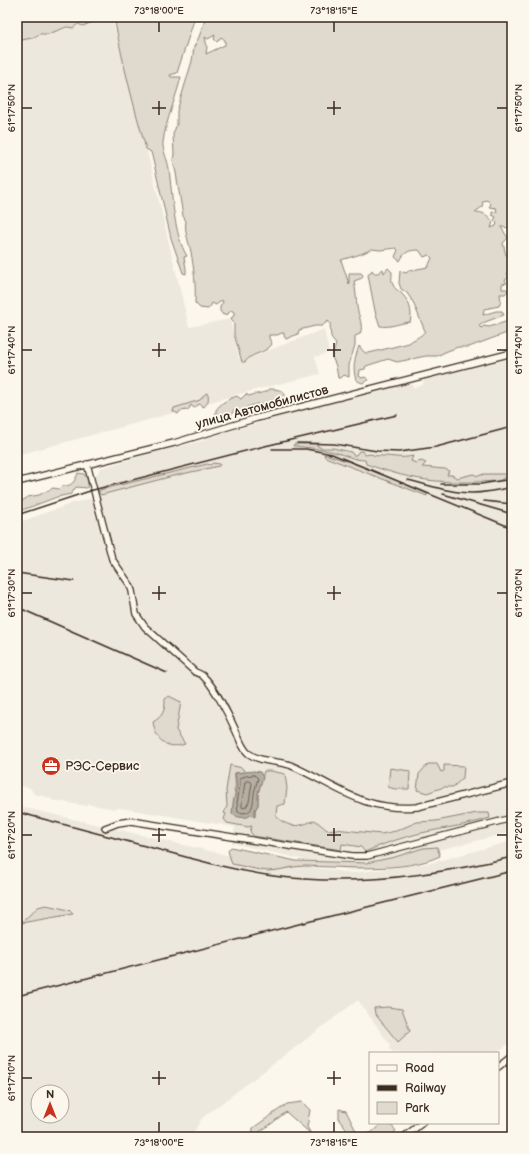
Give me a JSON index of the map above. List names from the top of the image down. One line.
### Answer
{"streets":{"street":["улица Автомобилистов"]},"places":{"office":["РЭС-Сервис"]},"legend":["Road","Railway","Park"],"north":"top","coordinates":["73°18'00\"E","73°18'15\"E","61°17'50\"N","61°17'40\"N","61°17'30\"N","61°17'20\"N","61°17'10\"N"]}
